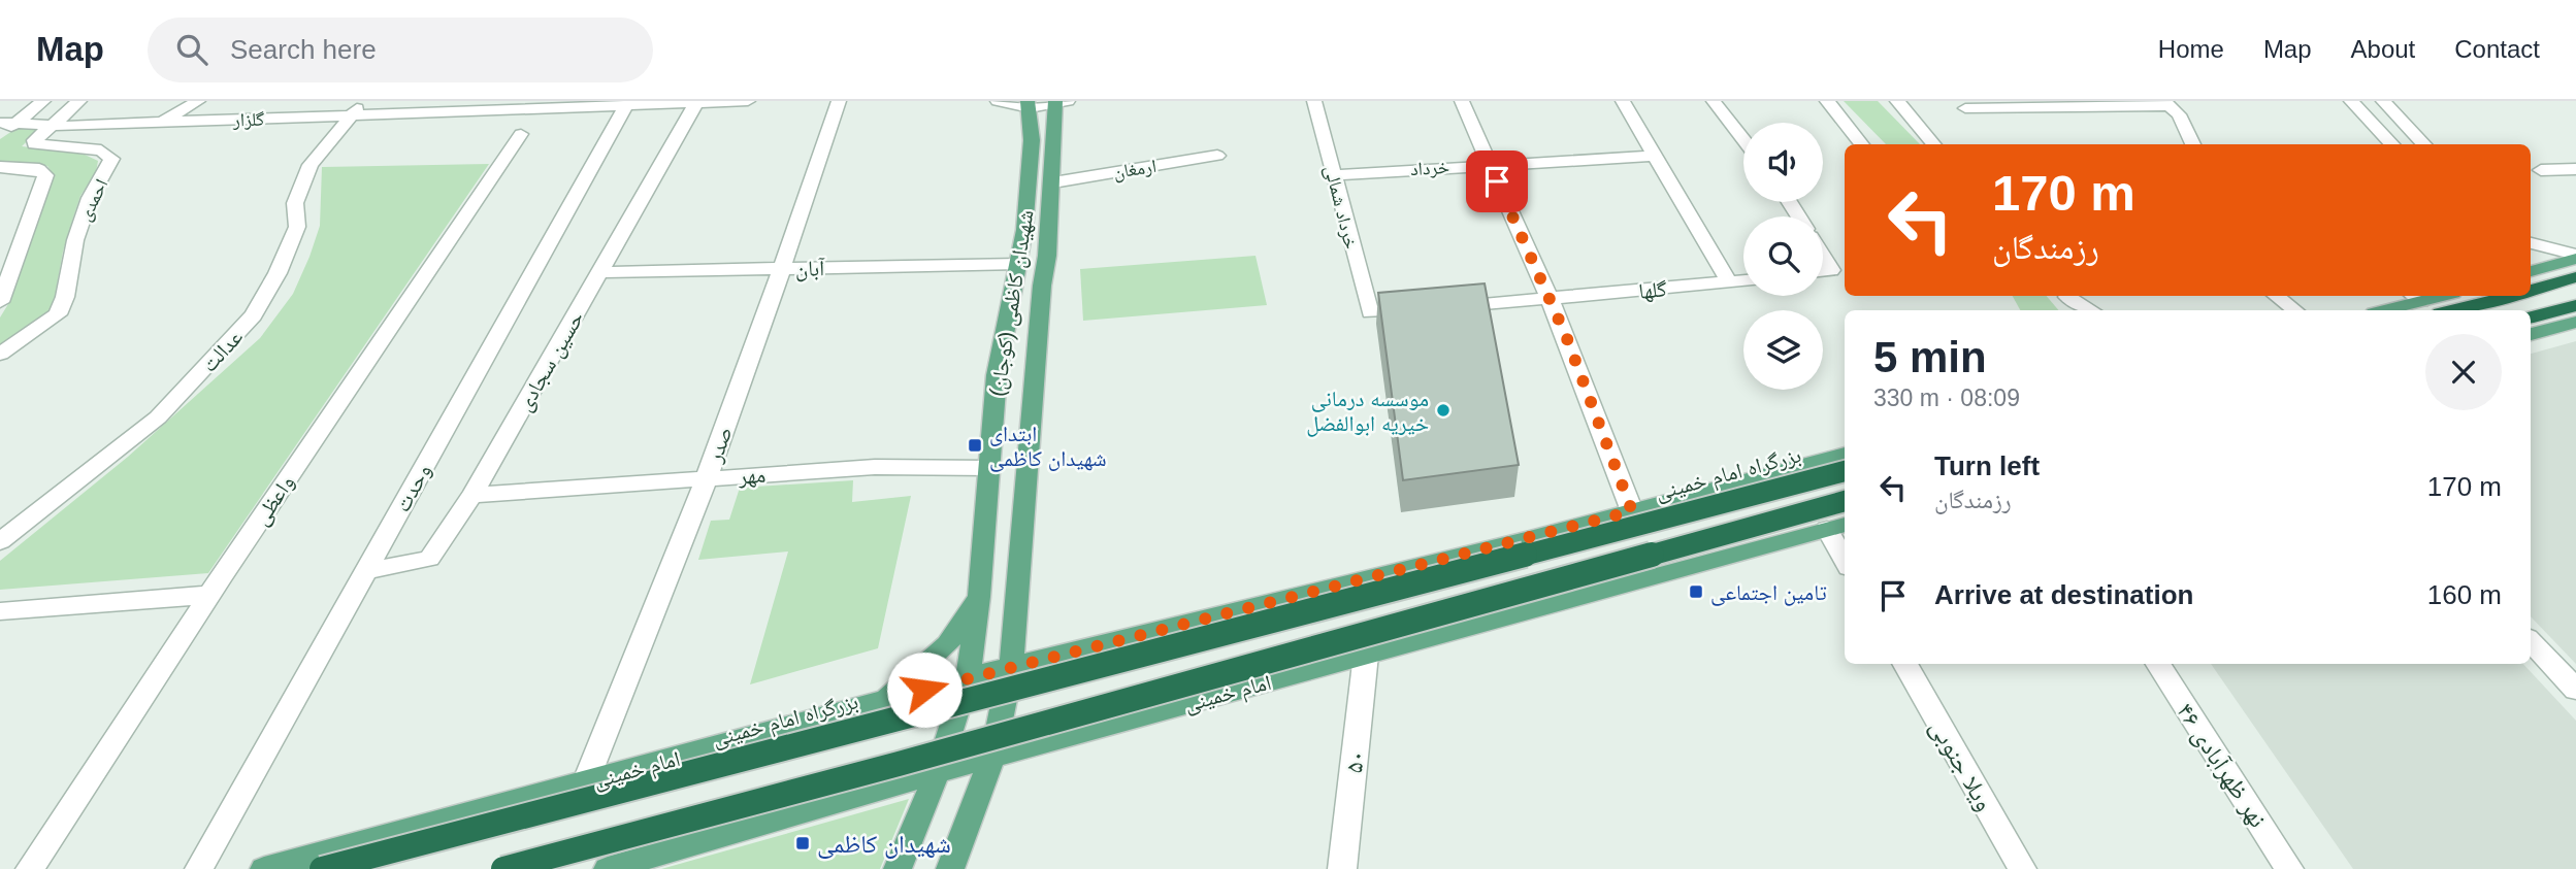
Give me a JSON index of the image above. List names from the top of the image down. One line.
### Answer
{"streets":{"highway":["بزرگراه امام خمینی"],"main road":["شهیدان کاظمی (کوجان)","امام خمینی"],"street":["گلزار","خرداد","ارمغان","احمدی","خرداد شمالی","آبان","گلها","عدالت","حسین سجادی","صدر","مهر","وحدت","واعظی","۵۰","ویلا جنوبی","نهر ظهرآبادی ۴۶"]},"crossings":[["گلزار","احمدی"],["گلزار","عدالت"],["گلزار","حسین سجادی"],["گلزار","وحدت"],["خرداد","خرداد شمالی"],["ارمغان","شهیدان کاظمی (کوجان)"],["خرداد شمالی","گلها"],["آبان","شهیدان کاظمی (کوجان)"],["آبان","حسین سجادی"],["آبان","صدر"],["شهیدان کاظمی (کوجان)","مهر"],["شهیدان کاظمی (کوجان)","امام خمینی"],["حسین سجادی","مهر"],["حسین سجادی","وحدت"],["صدر","مهر"],["صدر","امام خمینی"],["امام خمینی","۵۰"]],"places":{"other":["موسسه درمانی خیریه ابوالفضل"],"transit":["ابتدای شهیدان کاظمی","تامین اجتماعی","شهیدان کاظمی"]},"page":{"header":"Map","search":"Search here","nav":["Home","Map","About","Contact"],"turn":["170 m","رزمندگان"],"heading":["5 min","330 m · 08:09"],"list":[{"name":"Turn left","note":"رزمندگان","value":"170 m"},{"name":"Arrive at destination","value":"160 m"}]}}
